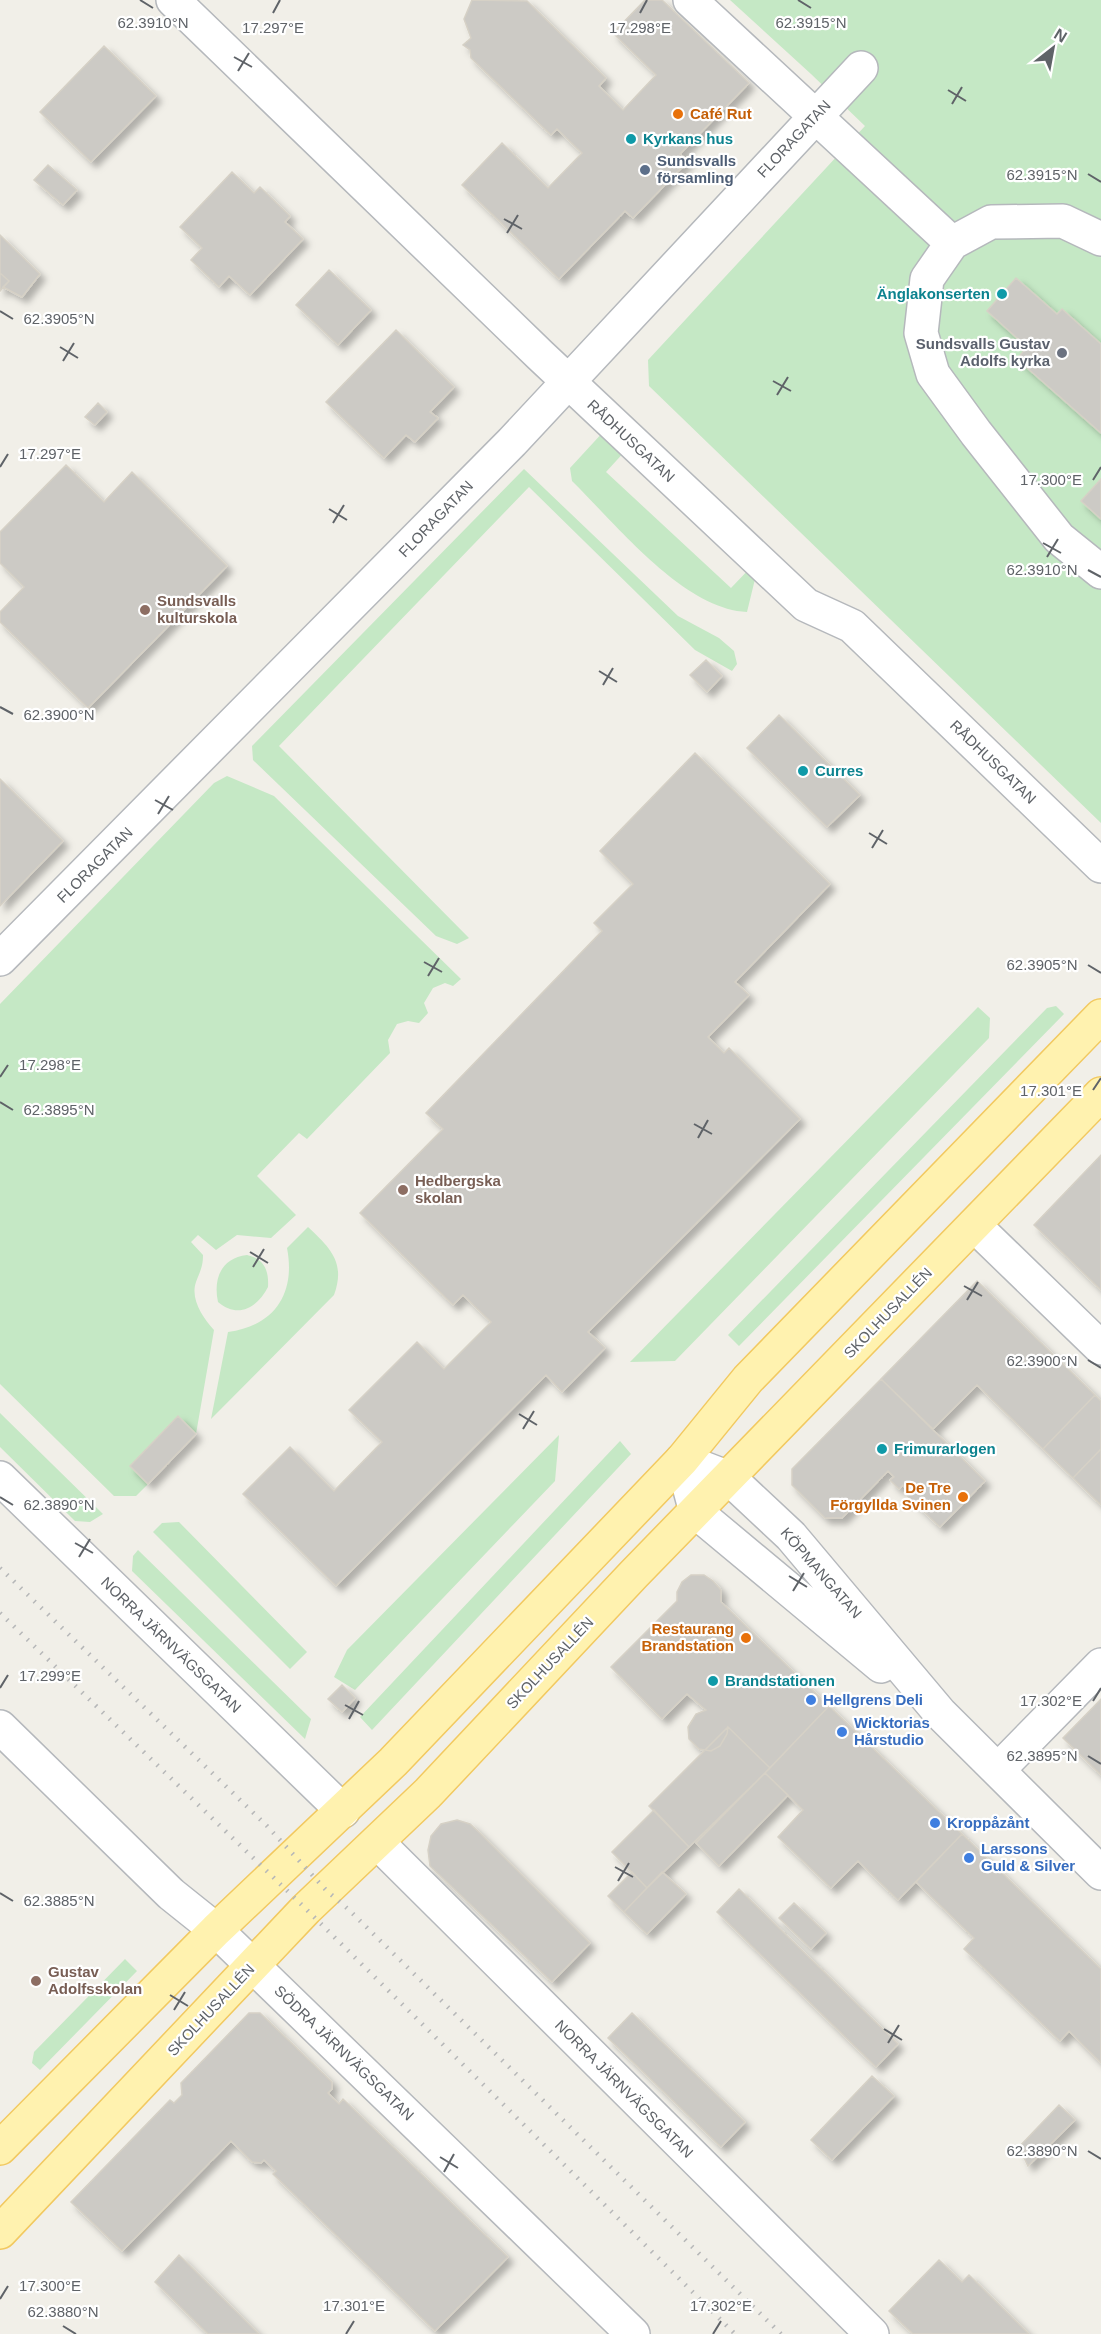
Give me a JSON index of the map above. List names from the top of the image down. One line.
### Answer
{"streets":{"main road":["SKOLHUSALLÉN"],"street":["FLORAGATAN","RÅDHUSGATAN","KÖPMANGATAN","NORRA JÄRNVÄGSGATAN","SÖDRA JÄRNVÄGSGATAN"]},"crossings":[["FLORAGATAN","RÅDHUSGATAN"],["SKOLHUSALLÉN","KÖPMANGATAN"],["SKOLHUSALLÉN","NORRA JÄRNVÄGSGATAN"],["SKOLHUSALLÉN","SÖDRA JÄRNVÄGSGATAN"]],"places":["Café Rut","Kyrkans hus","Sundsvalls församling","Änglakonserten","Sundsvalls Gustav Adolfs kyrka","Sundsvalls kulturskola","Curres","Hedbergska skolan","Frimurarlogen","De Tre Förgyllda Svinen","Restaurang Brandstation","Brandstationen","Hellgrens Deli","Wicktorias Hårstudio","Kroppåzånt","Larssons Guld & Silver","Gustav Adolfsskolan"],"north":"top right","coordinates":["62.3910°N","62.3915°N","17.297°E","17.298°E","62.3905°N","17.300°E","62.3900°N","17.301°E","62.3895°N","62.3890°N","17.299°E","17.302°E","62.3885°N","62.3880°N"]}
